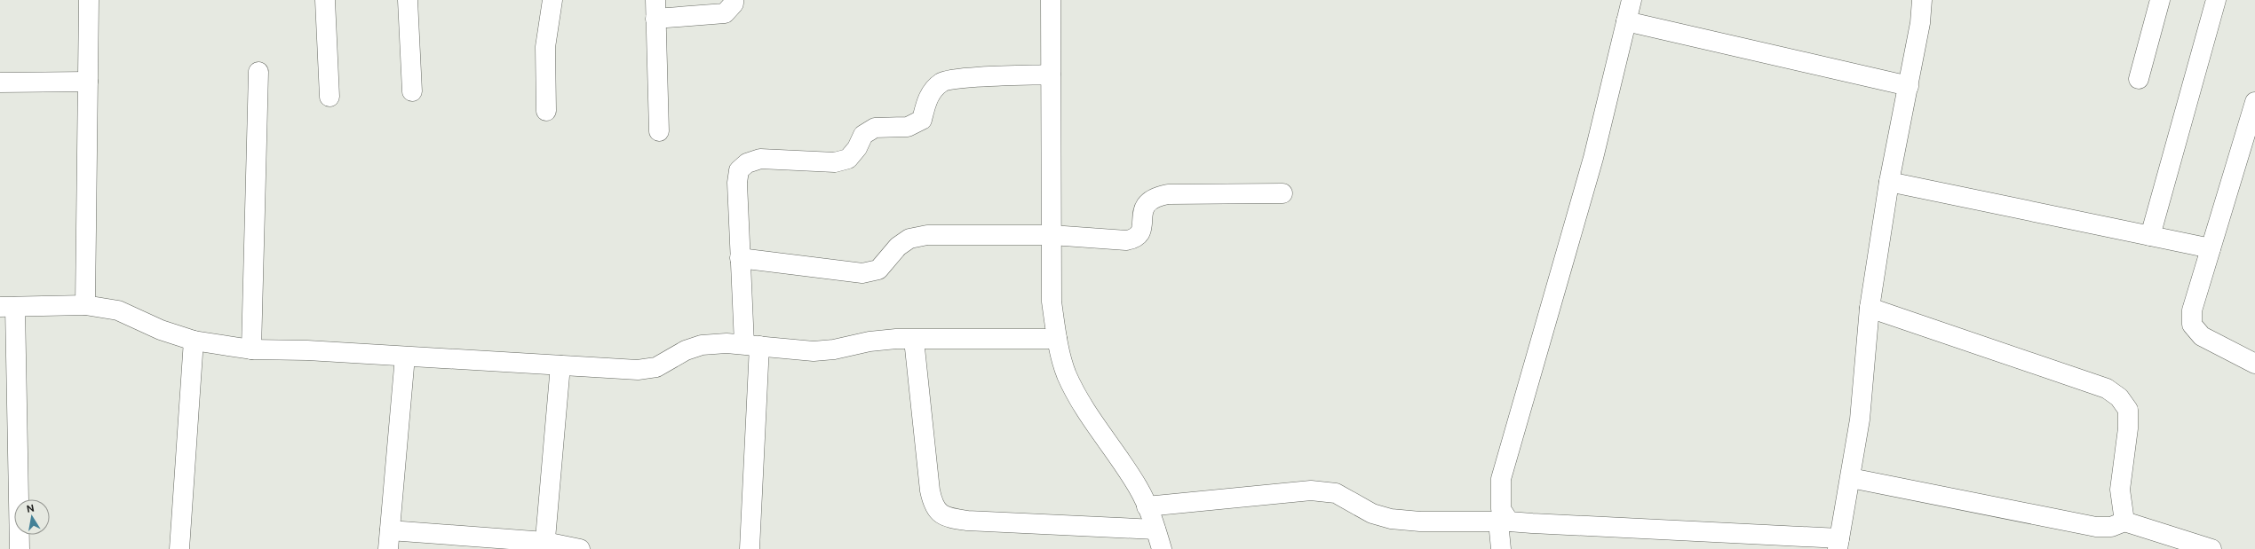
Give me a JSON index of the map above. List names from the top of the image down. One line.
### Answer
{"north":"top"}
